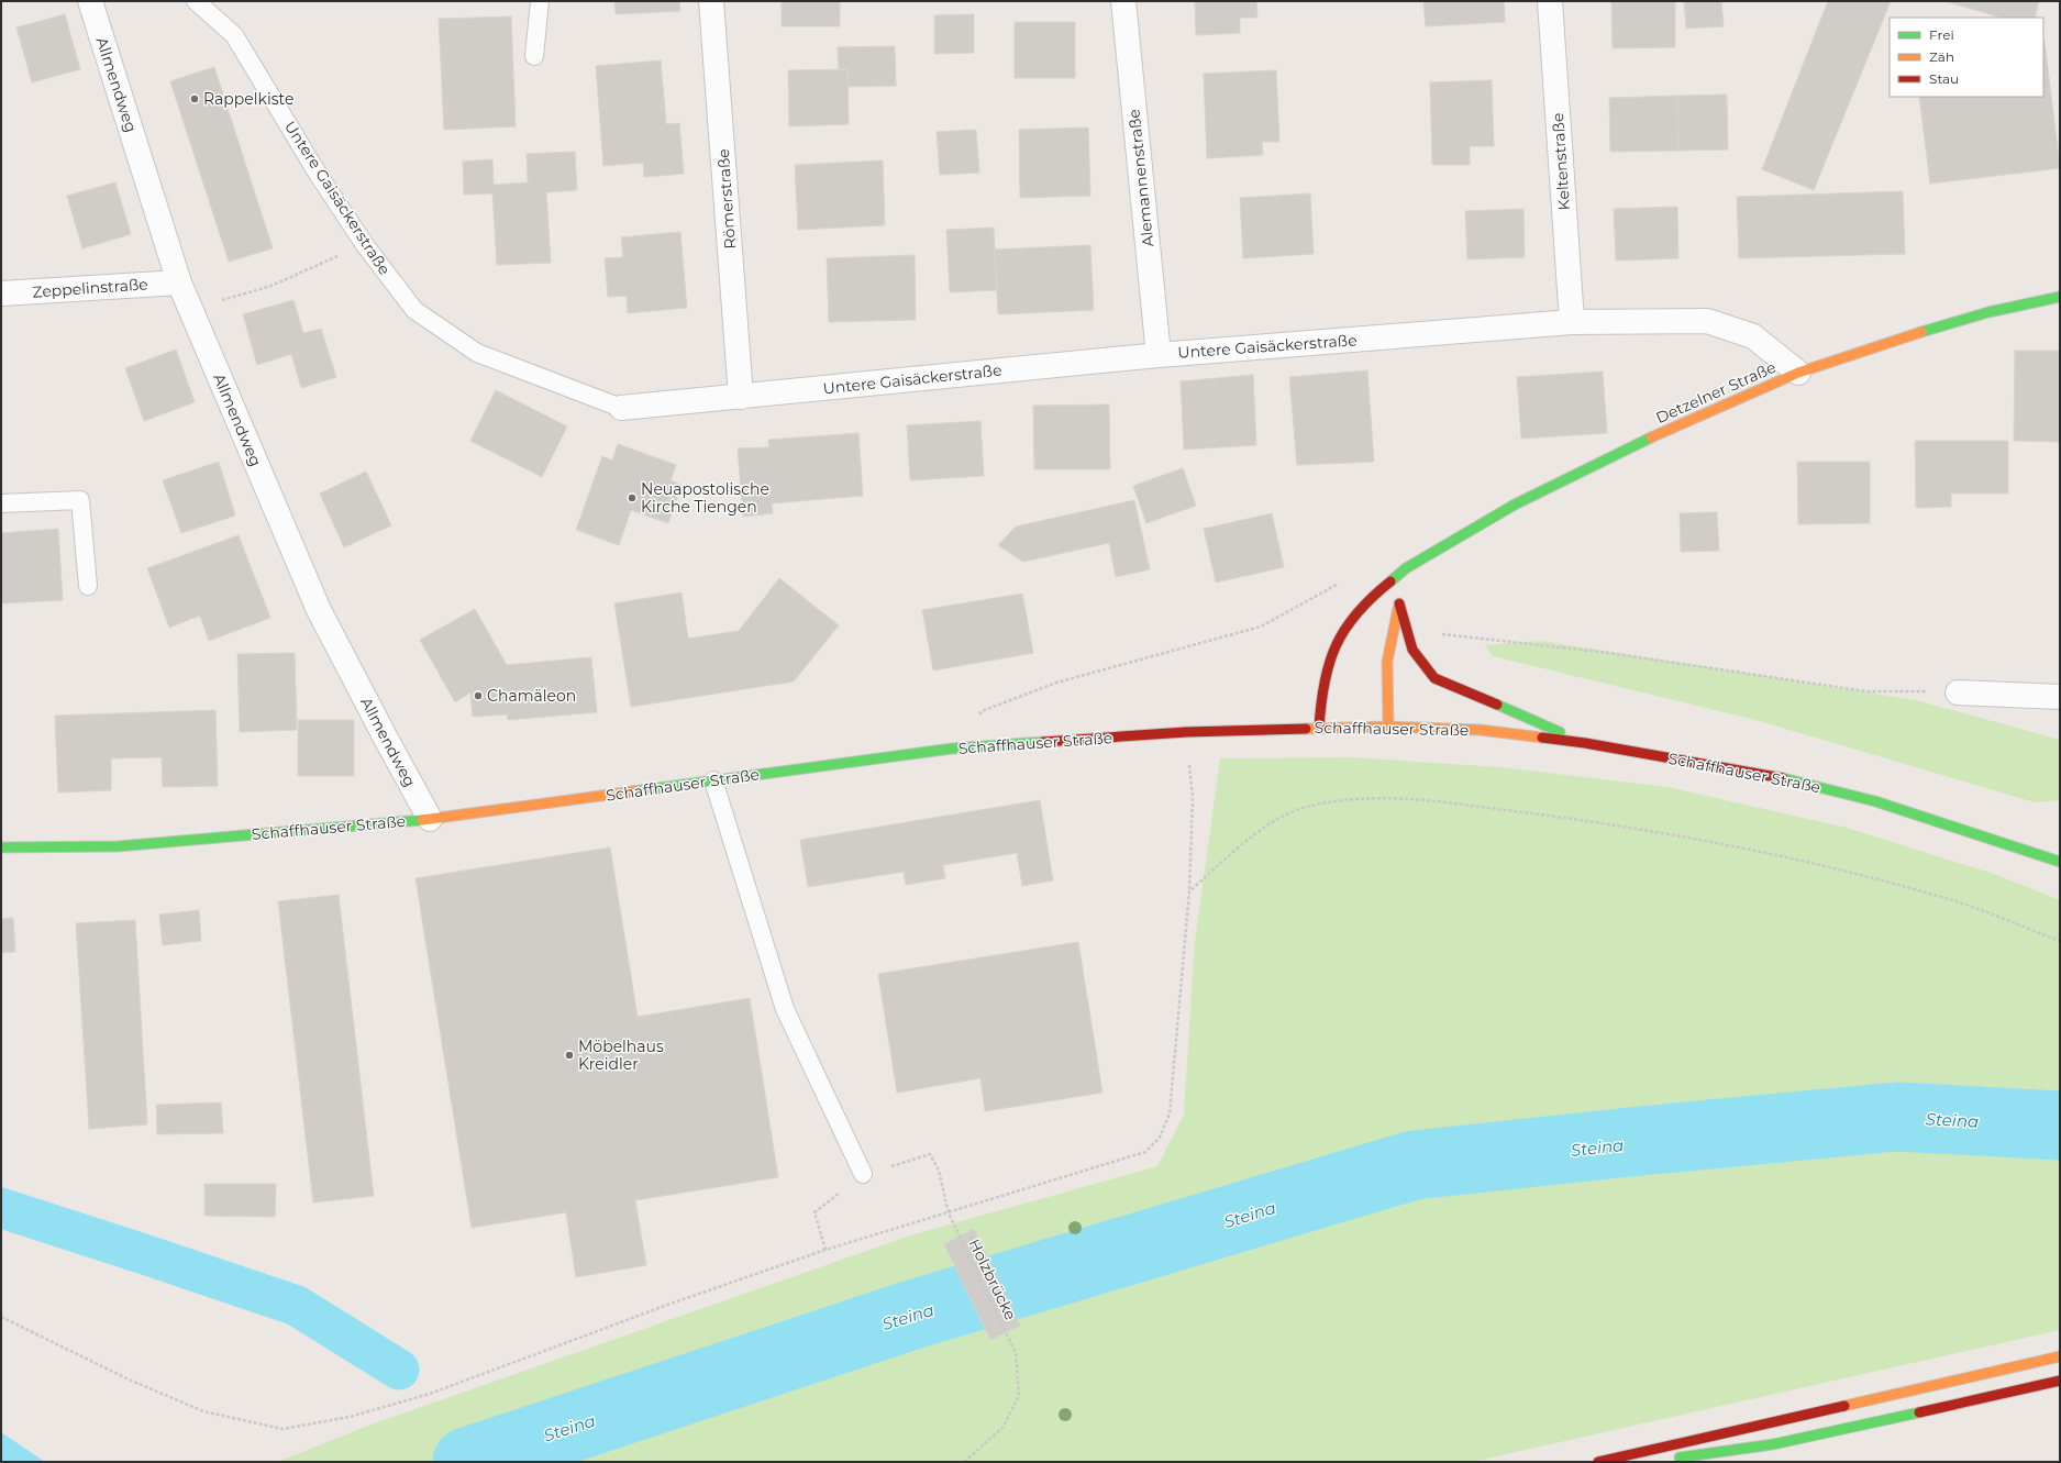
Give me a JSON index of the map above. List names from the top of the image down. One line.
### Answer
{"streets":{"main road":["Detzelner Straße","Schaffhauser Straße"],"street":["Allmendweg","Keltenstraße","Alemannenstraße","Untere Gaisäckerstraße","Römerstraße","Zeppelinstraße"],"path":["Holzbrücke"]},"crossings":[["Allmendweg","Zeppelinstraße"],["Allmendweg","Schaffhauser Straße"],["Keltenstraße","Untere Gaisäckerstraße"],["Alemannenstraße","Untere Gaisäckerstraße"],["Untere Gaisäckerstraße","Römerstraße"],["Untere Gaisäckerstraße","Detzelner Straße"],["Detzelner Straße","Schaffhauser Straße"]],"water":["Steina"],"places":["Rappelkiste","Neuapostolische Kirche Tiengen","Chamäleon","Möbelhaus Kreidler"],"legend":["Frei","Zäh","Stau"]}
